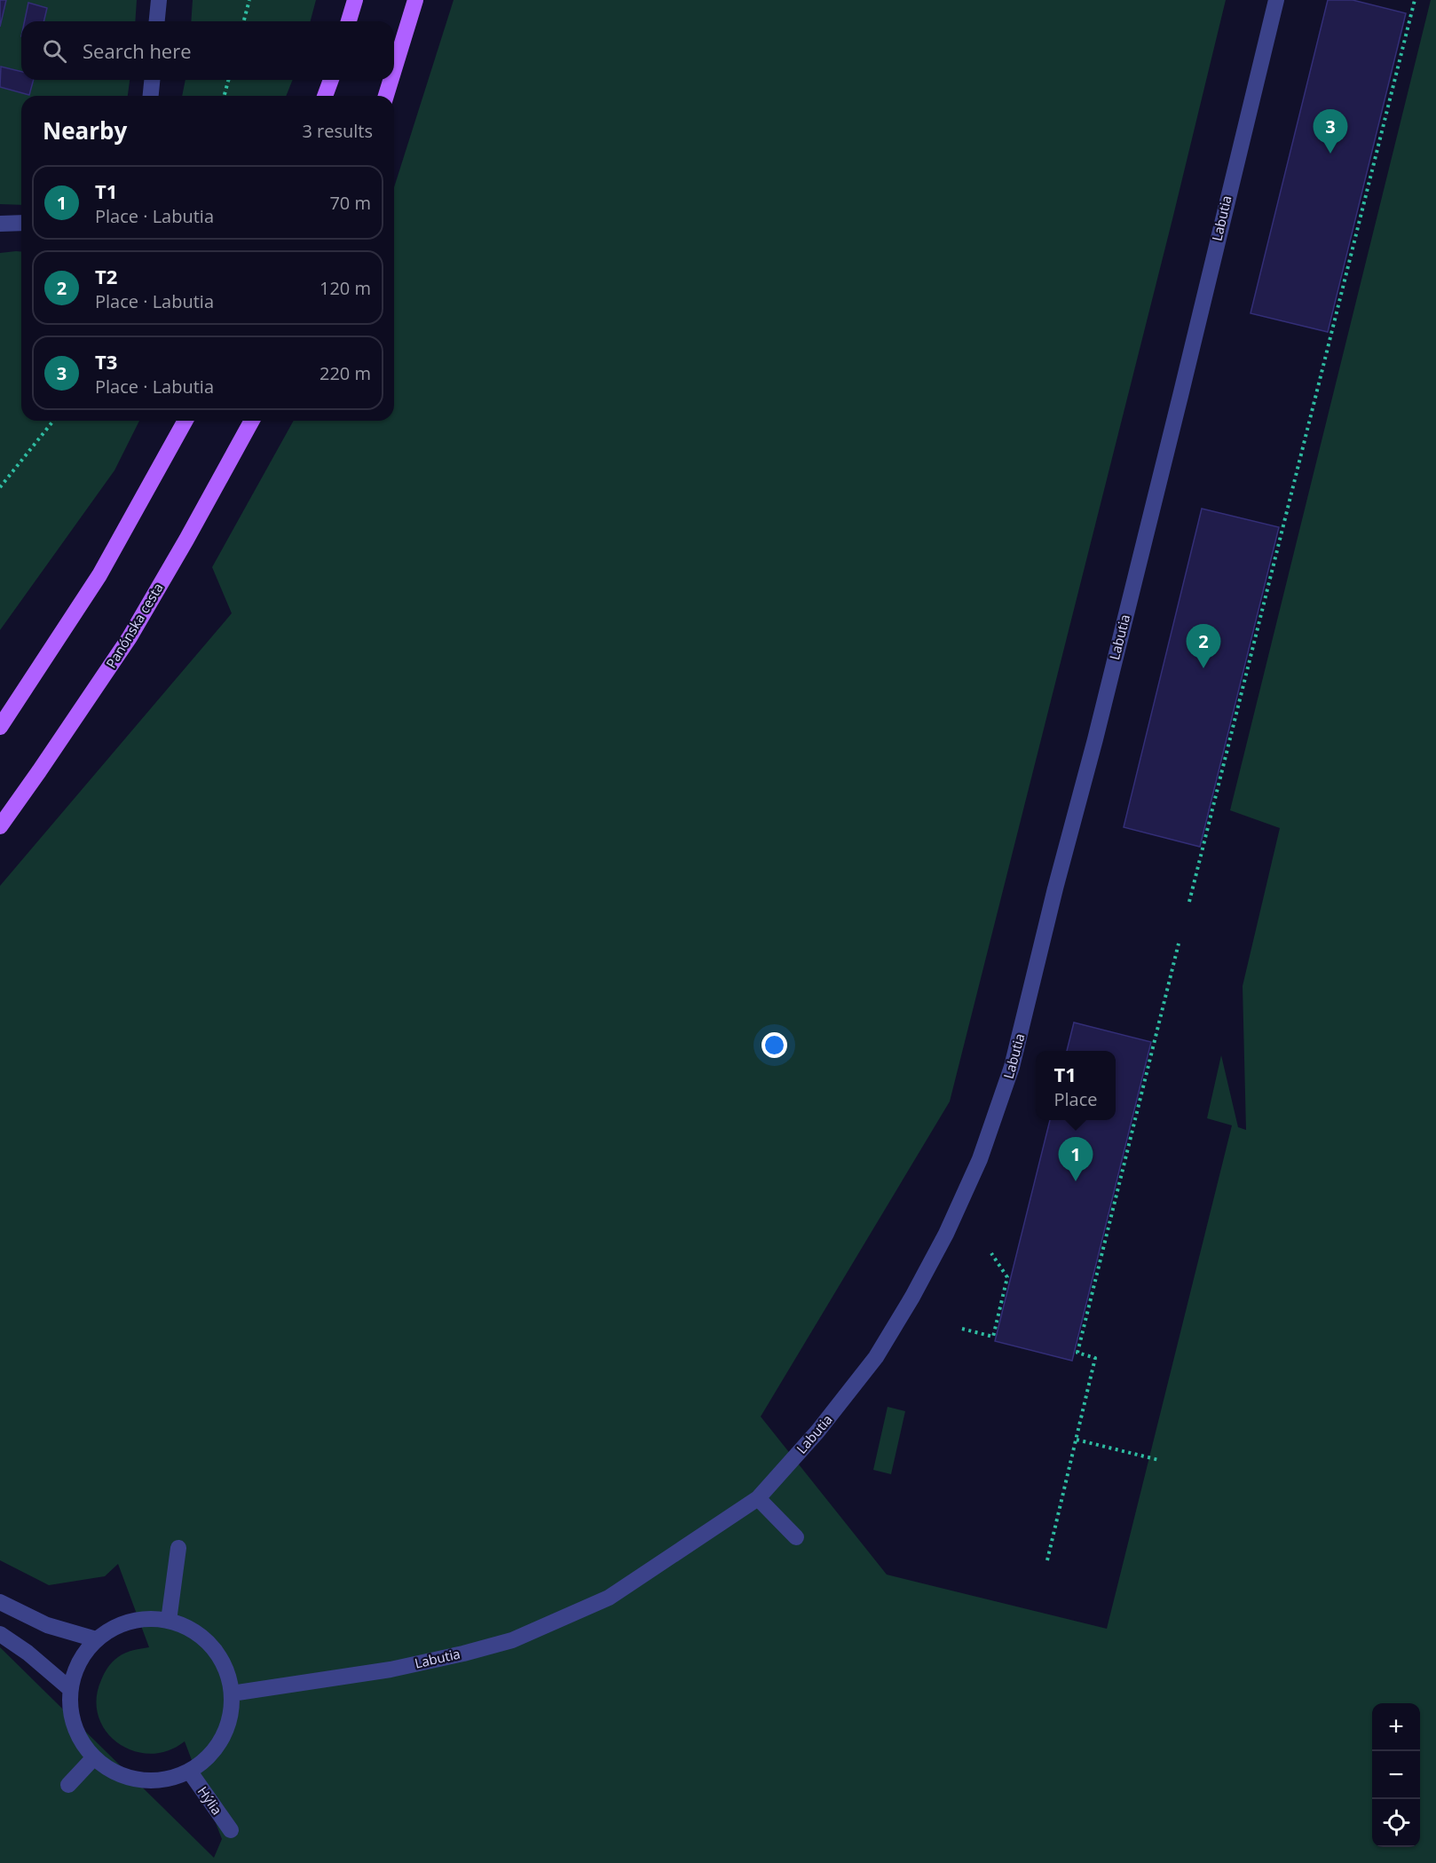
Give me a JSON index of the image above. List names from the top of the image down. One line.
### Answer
{"streets":{"main road":["Panónska cesta"],"street":["Labutia","Hýlia"]},"crossings":[["Labutia","Hýlia"]],"page":{"search":"Search here","heading":["Nearby","3 results"],"pins":["3","2","1"],"list":[{"mark":"1","name":"T1","note":"Place · Labutia","value":"70 m"},{"mark":"2","name":"T2","note":"Place · Labutia","value":"120 m"},{"mark":"3","name":"T3","note":"Place · Labutia","value":"220 m"}],"popup":["T1","Place"],"map_buttons":["+","−"]}}
